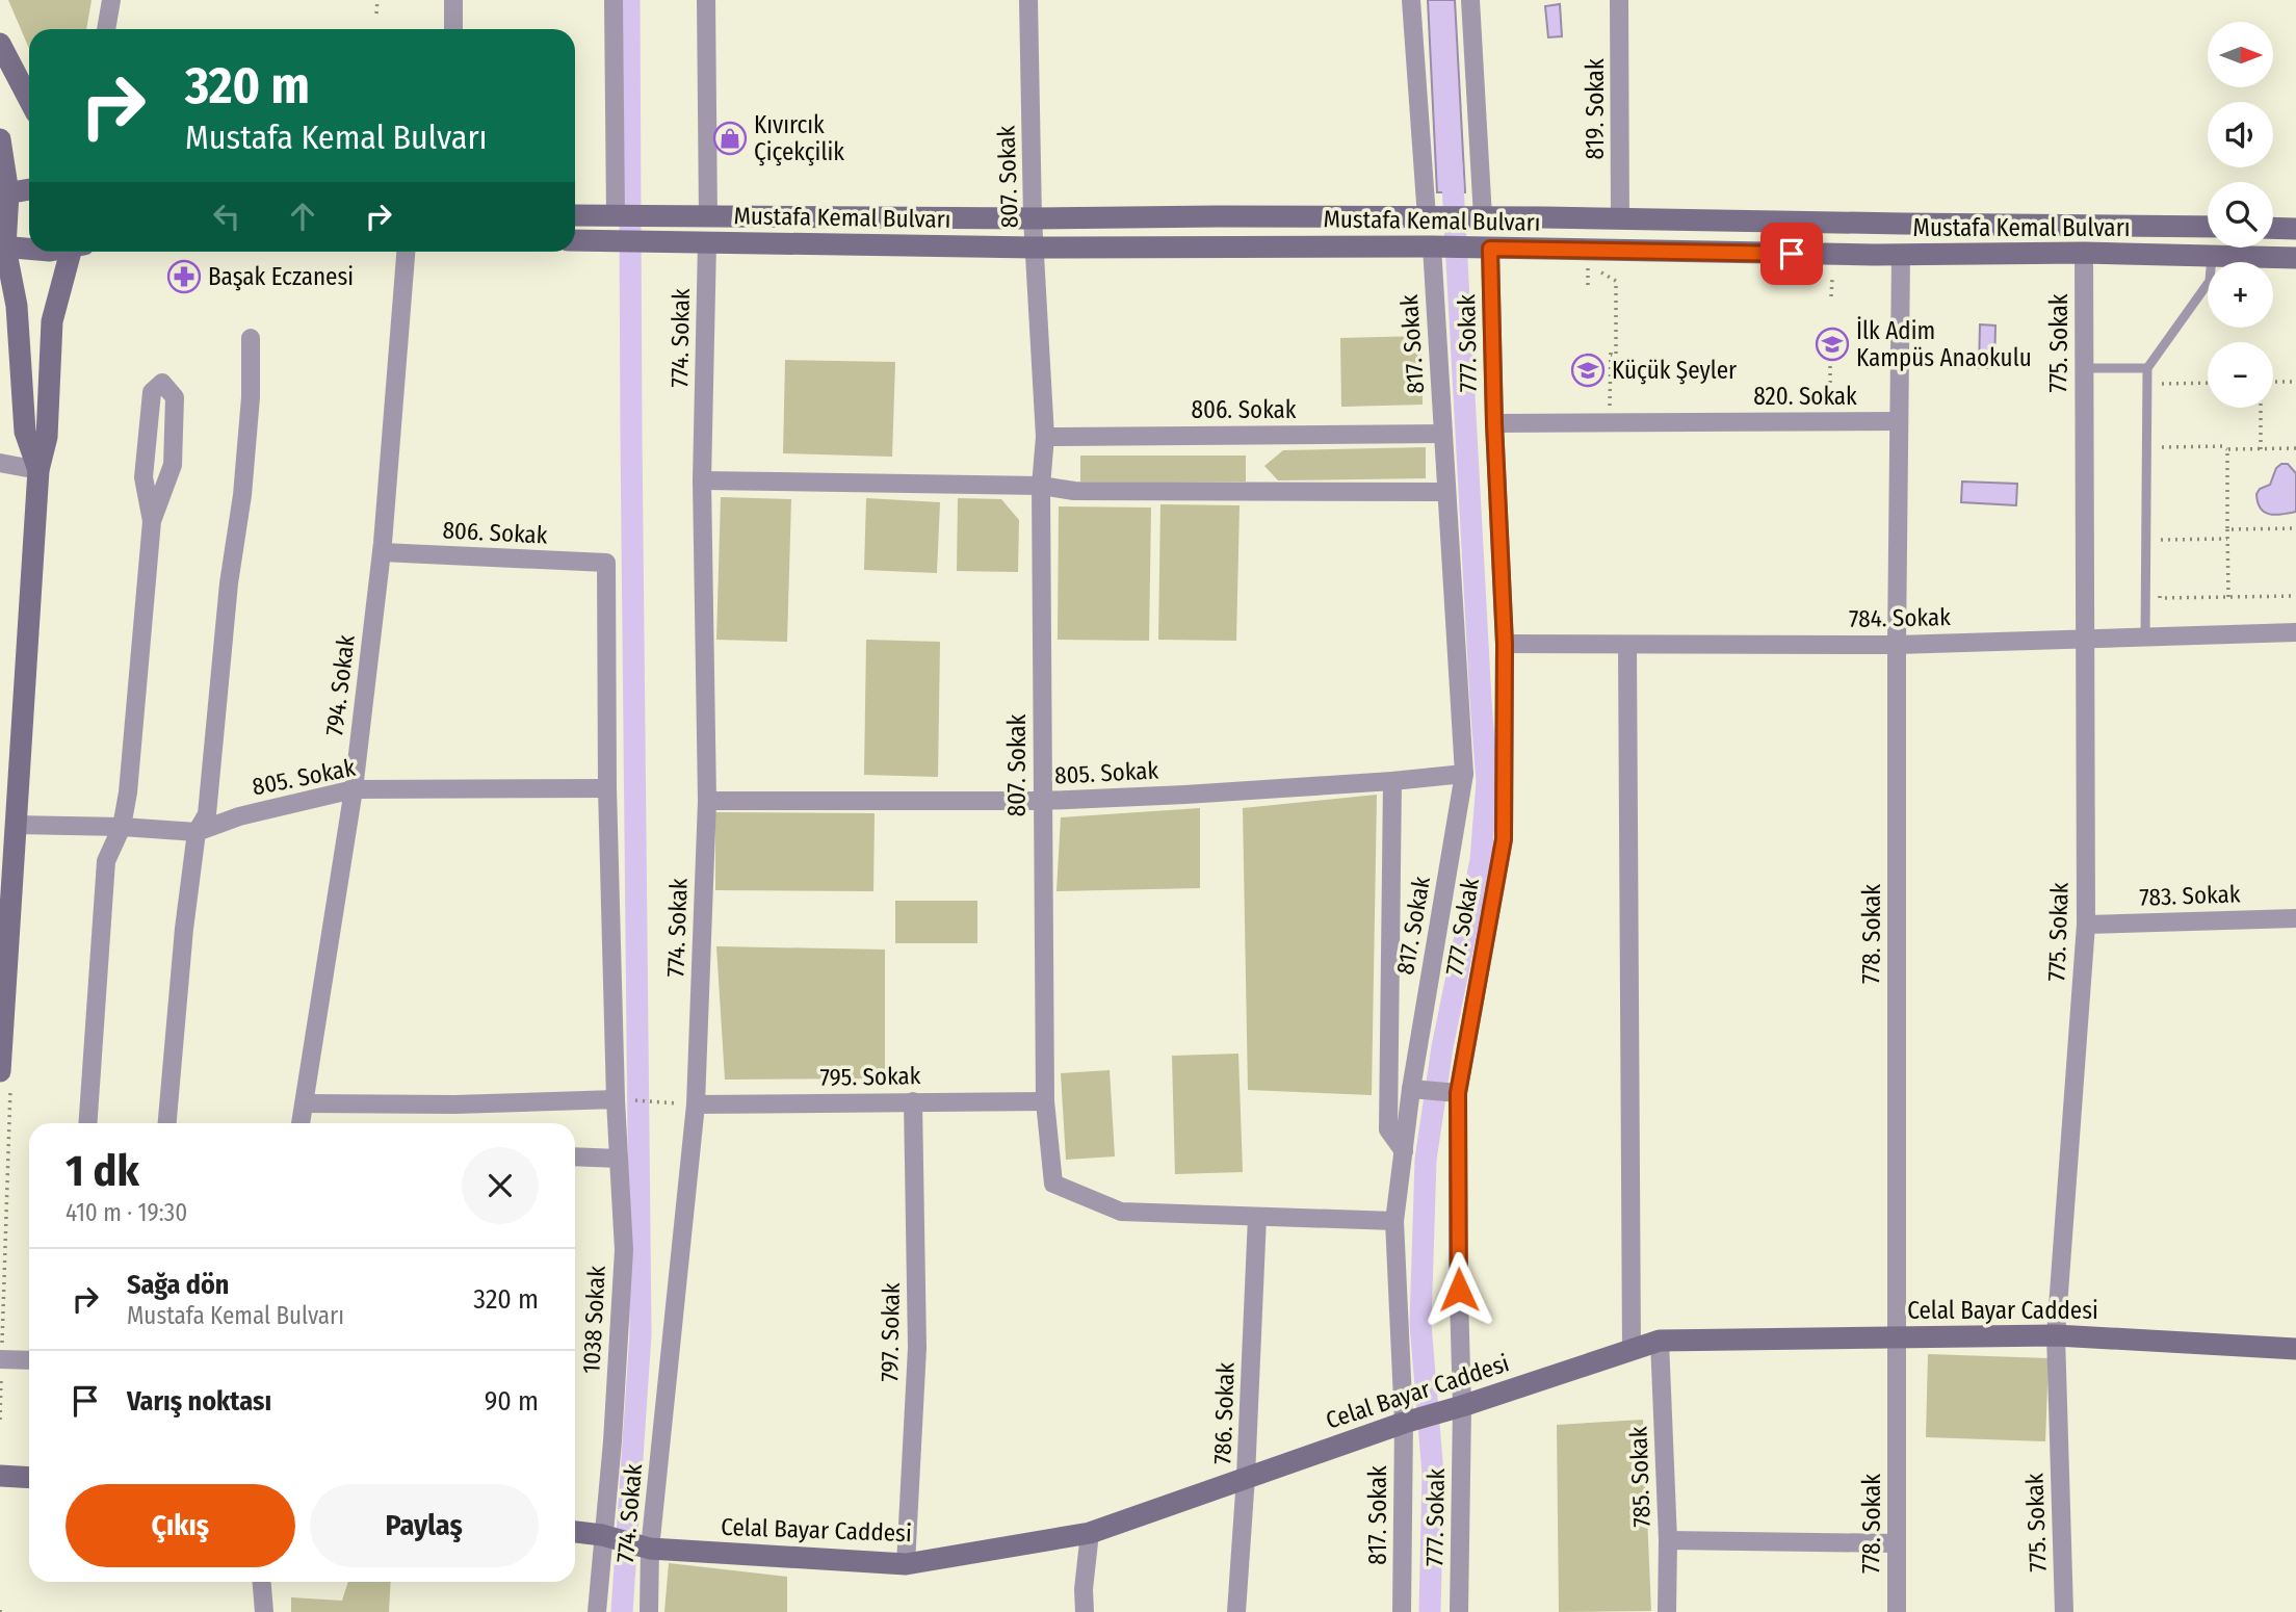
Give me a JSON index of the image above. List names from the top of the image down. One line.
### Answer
{"streets":{"main road":["Mustafa Kemal Bulvarı","Celal Bayar Caddesi"],"street":["819. Sokak","807. Sokak","774. Sokak","777. Sokak","775. Sokak","817. Sokak","820. Sokak","806. Sokak","784. Sokak","794. Sokak","805. Sokak","783. Sokak","778. Sokak","795. Sokak","1038 Sokak","797. Sokak","786. Sokak","785. Sokak"]},"crossings":[["819. Sokak","Mustafa Kemal Bulvarı"],["807. Sokak","Mustafa Kemal Bulvarı"],["807. Sokak","817. Sokak"],["807. Sokak","806. Sokak"],["807. Sokak","805. Sokak"],["807. Sokak","795. Sokak"],["807. Sokak","786. Sokak"],["Mustafa Kemal Bulvarı","774. Sokak"],["Mustafa Kemal Bulvarı","777. Sokak"],["Mustafa Kemal Bulvarı","775. Sokak"],["Mustafa Kemal Bulvarı","817. Sokak"],["Mustafa Kemal Bulvarı","778. Sokak"],["774. Sokak","805. Sokak"],["774. Sokak","795. Sokak"],["774. Sokak","Celal Bayar Caddesi"],["777. Sokak","820. Sokak"],["777. Sokak","784. Sokak"],["777. Sokak","Celal Bayar Caddesi"],["775. Sokak","784. Sokak"],["775. Sokak","783. Sokak"],["775. Sokak","Celal Bayar Caddesi"],["817. Sokak","806. Sokak"],["817. Sokak","805. Sokak"],["817. Sokak","Celal Bayar Caddesi"],["820. Sokak","778. Sokak"],["806. Sokak","794. Sokak"],["806. Sokak","1038 Sokak"],["784. Sokak","778. Sokak"],["794. Sokak","805. Sokak"],["805. Sokak","1038 Sokak"],["778. Sokak","Celal Bayar Caddesi"],["795. Sokak","797. Sokak"],["Celal Bayar Caddesi","1038 Sokak"],["Celal Bayar Caddesi","797. Sokak"],["Celal Bayar Caddesi","786. Sokak"],["Celal Bayar Caddesi","785. Sokak"]],"places":{"shop":["Kıvırcık Çiçekçilik"],"pharmacy":["Başak Eczanesi"],"school or university":["İlk Adim Kampüs Anaokulu","Küçük Şeyler"]},"north":"right","page":{"map_buttons":["+","−"],"turn":["320 m","Mustafa Kemal Bulvarı"],"heading":["1 dk","410 m · 19:30"],"list":[{"name":"Sağa dön","note":"Mustafa Kemal Bulvarı","value":"320 m"},{"name":"Varış noktası","value":"90 m"}],"buttons":["Çıkış","Paylaş"]}}
